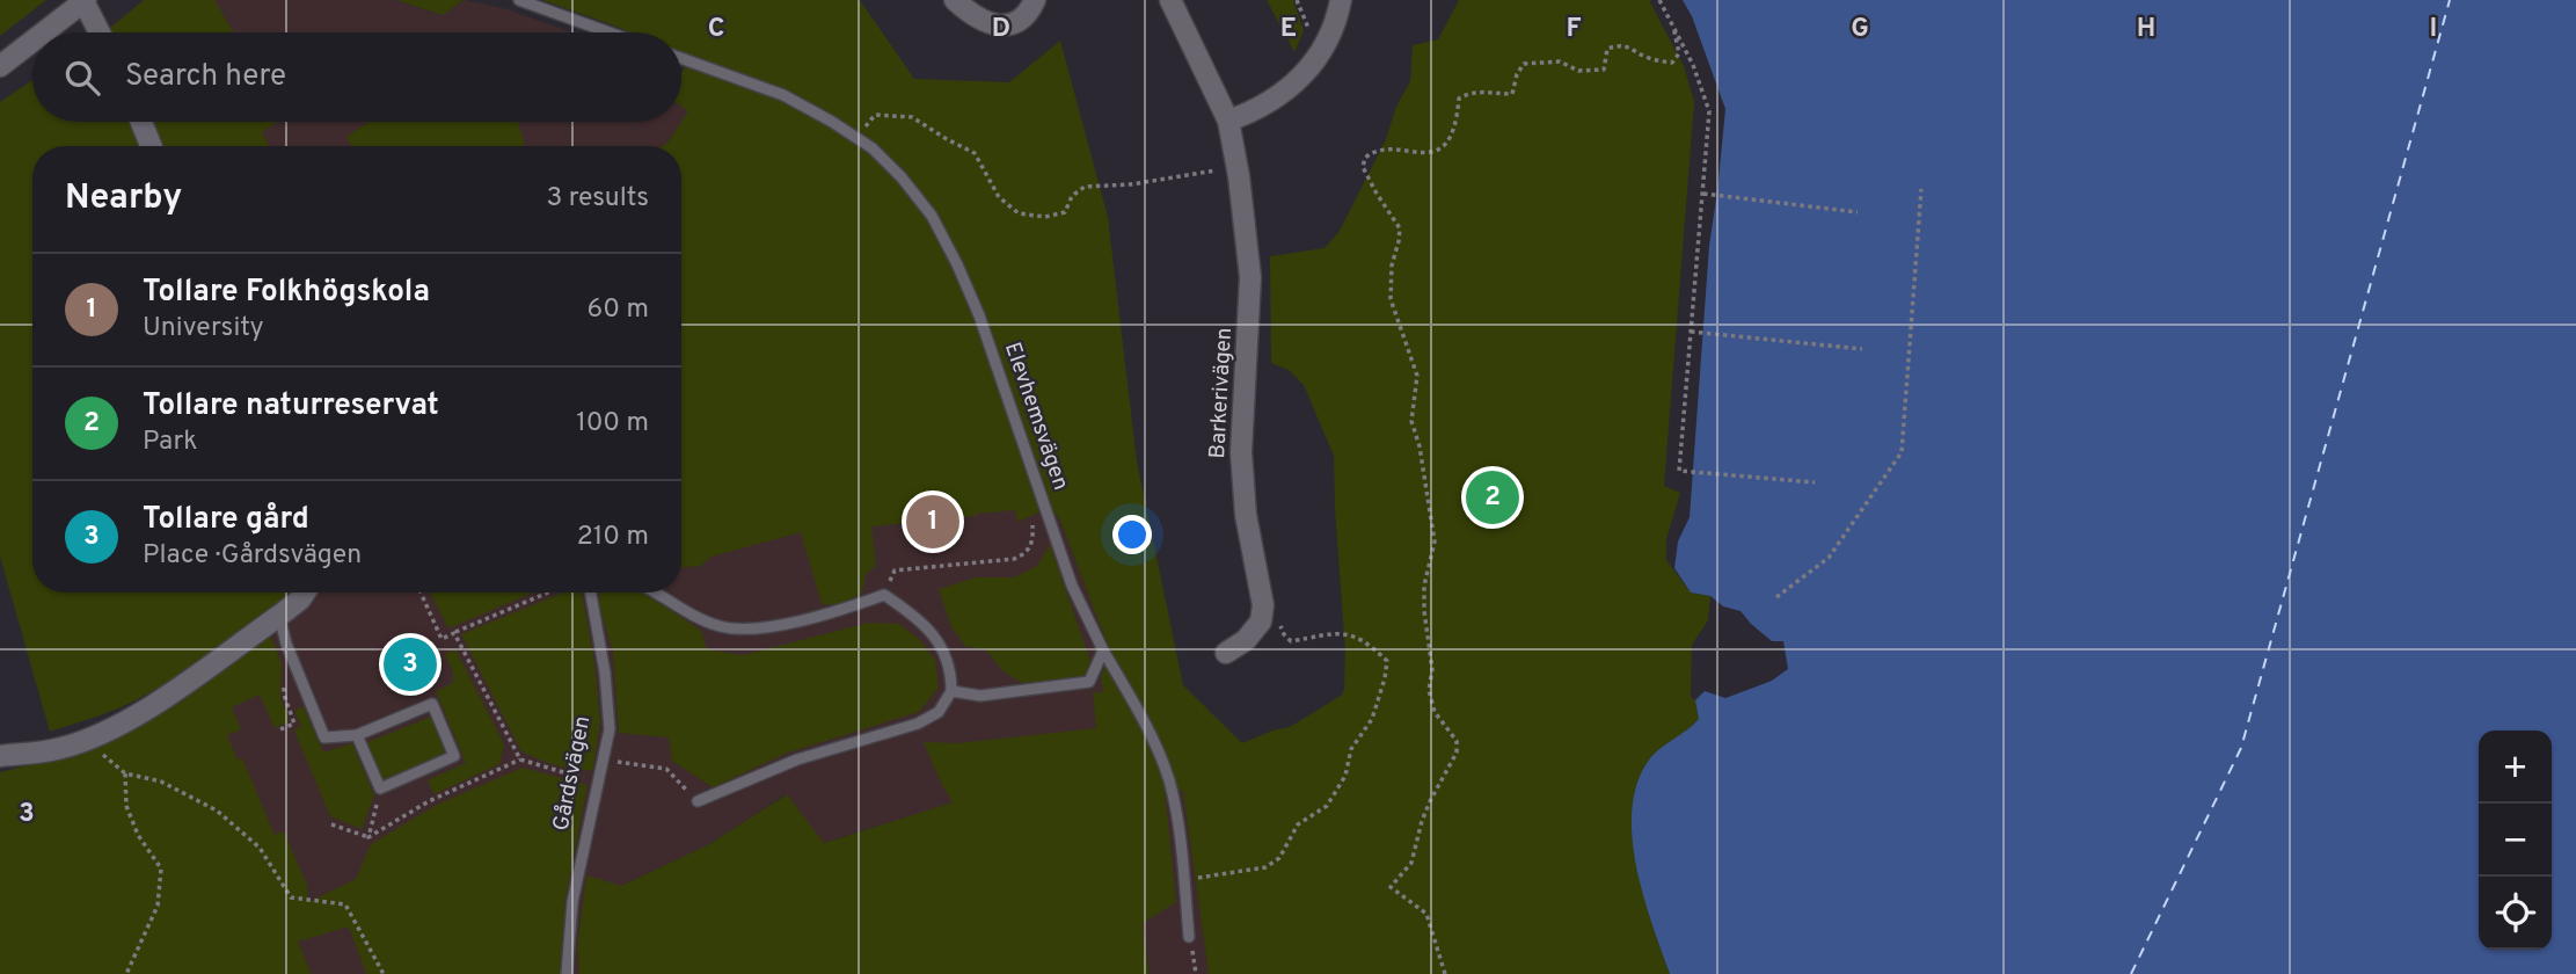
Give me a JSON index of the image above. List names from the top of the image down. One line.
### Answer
{"streets":{"street":["Barkerivägen"],"lane":["Elevhemsvägen","Gårdsvägen"]},"page":{"search":"Search here","heading":["Nearby","3 results"],"list":[{"mark":"1","name":"Tollare Folkhögskola","note":"University","value":"60 m"},{"mark":"2","name":"Tollare naturreservat","note":"Park","value":"100 m"},{"mark":"3","name":"Tollare gård","note":"Place · Gårdsvägen","value":"210 m"}],"pins":["2","1","3"],"map_buttons":["+","−"]},"grid":{"columns":["C","D","E","F","G","H","I"],"rows":["3"]}}
